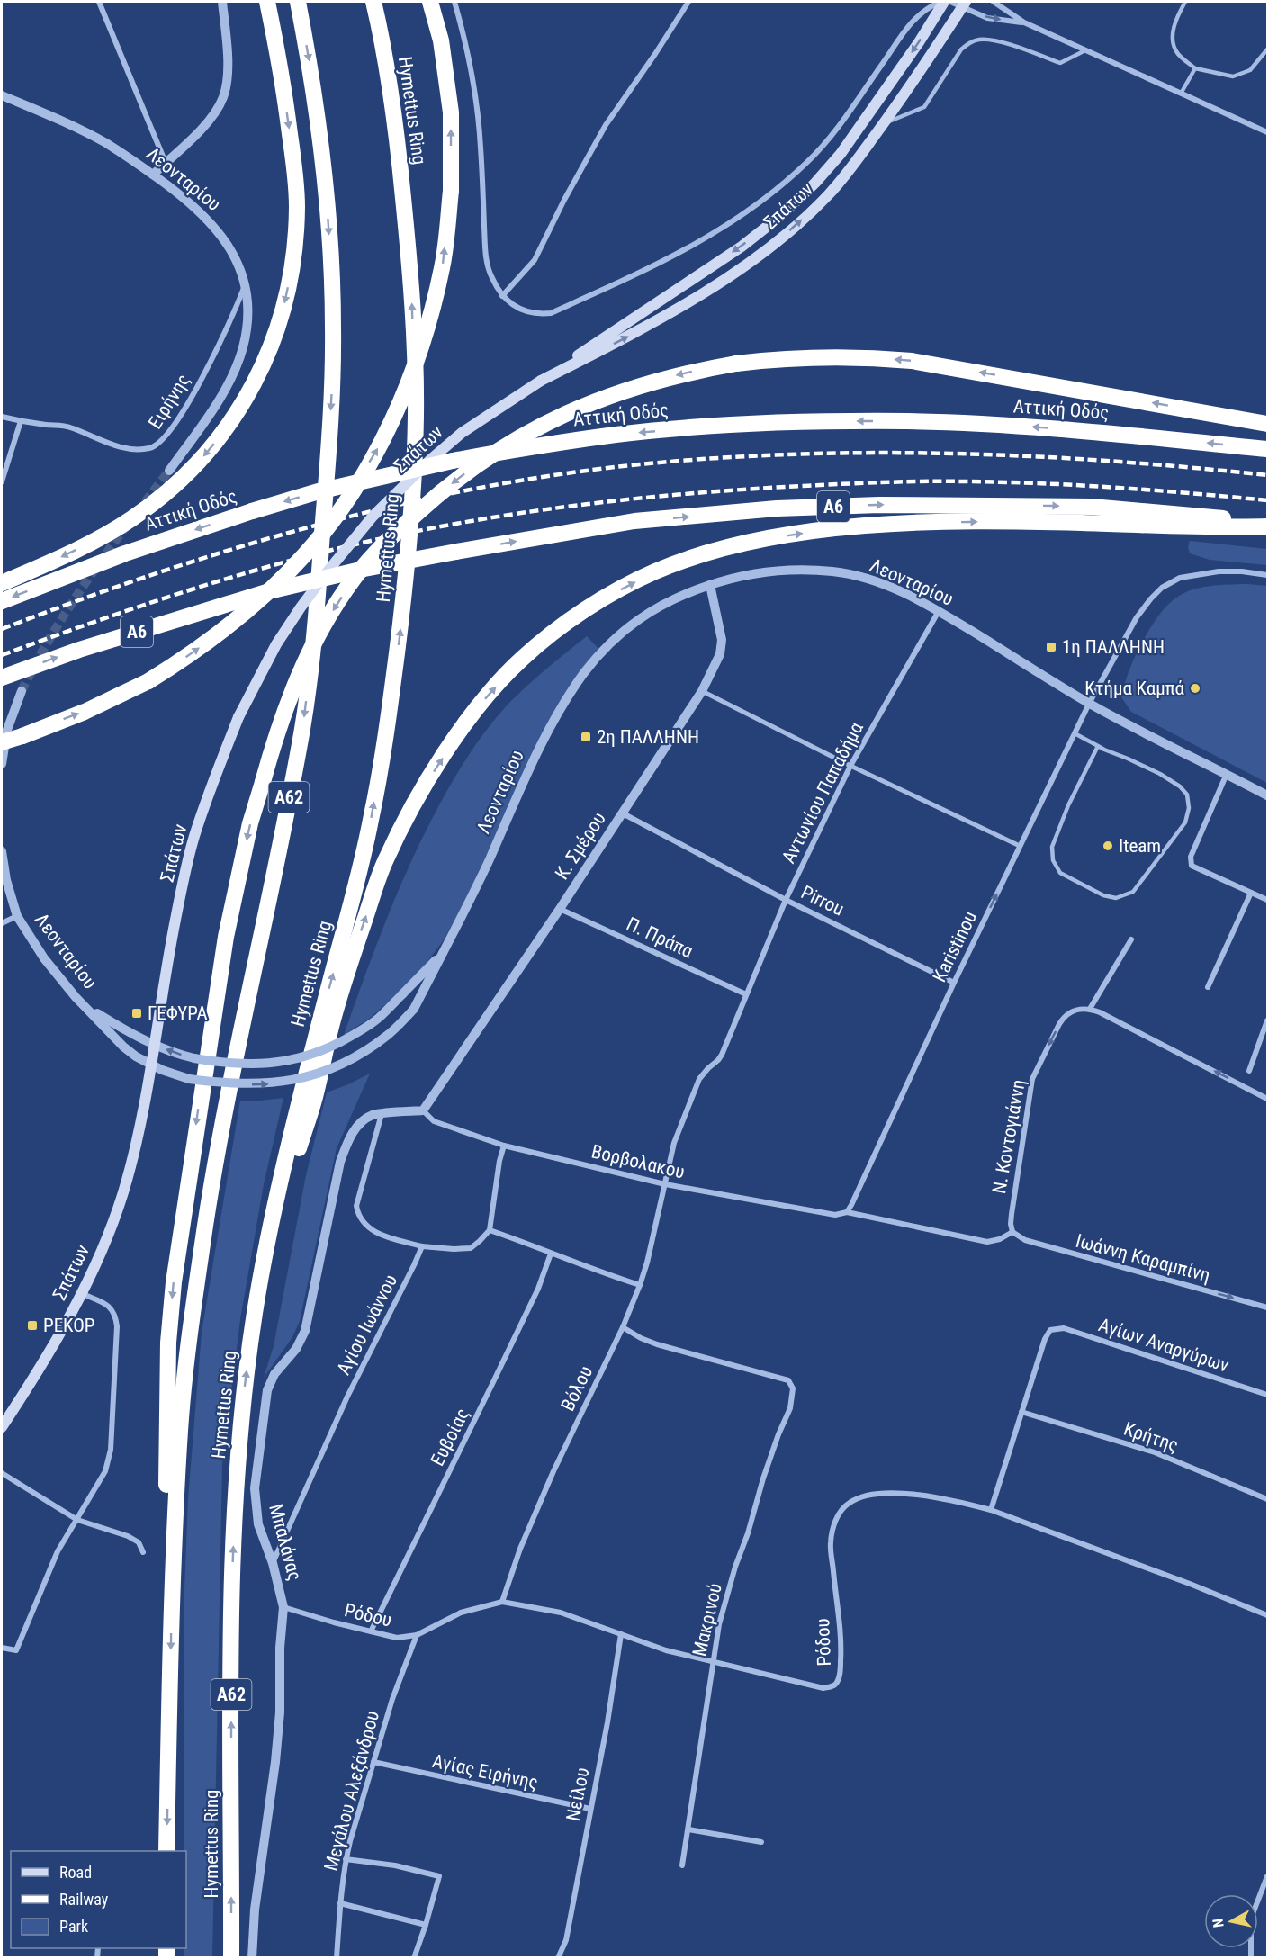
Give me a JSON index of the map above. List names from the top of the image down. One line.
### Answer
{"streets":{"highway":["Hymettus Ring","Αττική Οδός","Α6","Α62"],"main road":["Σπάτων"],"street":["Λεονταρίου","Ειρήνης","Αντωνίου Παπαδήμα","Κ. Σμέρου","Pirrou","Π. Πράπα","Karistinou","Ν. Koντογιάννη","Βορβολακου","Ιωάννη Καραμπίνη","Αγίου Ιωάννου","Αγίων Αναργύρων","Βόλου","Ευβοίας","Κρήτης","Μπαλάνας","Ρόδου","Μακρινού","Αγίας Ειρήνης","Μεγάλου Αλεξάνδρου","Νείλου"]},"crossings":[["Λεονταρίου","Σπάτων"],["Λεονταρίου","Ειρήνης"],["Λεονταρίου","Αντωνίου Παπαδήμα"],["Λεονταρίου","Κ. Σμέρου"],["Λεονταρίου","Karistinou"],["Αντωνίου Παπαδήμα","Pirrou"],["Αντωνίου Παπαδήμα","Π. Πράπα"],["Αντωνίου Παπαδήμα","Βορβολακου"],["Αντωνίου Παπαδήμα","Βόλου"],["Κ. Σμέρου","Pirrou"],["Κ. Σμέρου","Π. Πράπα"],["Κ. Σμέρου","Βορβολακου"],["Κ. Σμέρου","Αγίου Ιωάννου"],["Κ. Σμέρου","Μπαλάνας"],["Pirrou","Karistinou"],["Karistinou","Βορβολακου"],["Ν. Koντογιάννη","Βορβολακου"],["Ν. Koντογιάννη","Ιωάννη Καραμπίνη"],["Βορβολακου","Ιωάννη Καραμπίνη"],["Βορβολακου","Αγίου Ιωάννου"],["Βορβολακου","Βόλου"],["Βορβολακου","Μπαλάνας"],["Αγίου Ιωάννου","Μπαλάνας"],["Αγίων Αναργύρων","Κρήτης"],["Βόλου","Ρόδου"],["Βόλου","Μακρινού"],["Ευβοίας","Ρόδου"],["Μπαλάνας","Ρόδου"],["Ρόδου","Μακρινού"],["Ρόδου","Μεγάλου Αλεξάνδρου"],["Ρόδου","Νείλου"],["Αγίας Ειρήνης","Μεγάλου Αλεξάνδρου"],["Αγίας Ειρήνης","Νείλου"]],"one_way":["Ν. Koντογιάννη","Ιωάννη Καραμπίνη"],"places":{"transit":["1η ΠΑΛΛΗΝΗ","2η ΠΑΛΛΗΝΗ","ΓΕΦΥΡΑ","ΡΕΚΟΡ"],"other":["Kτήμα Καμπά","Iteam"]},"legend":["Road","Railway","Park"],"north":"left"}
